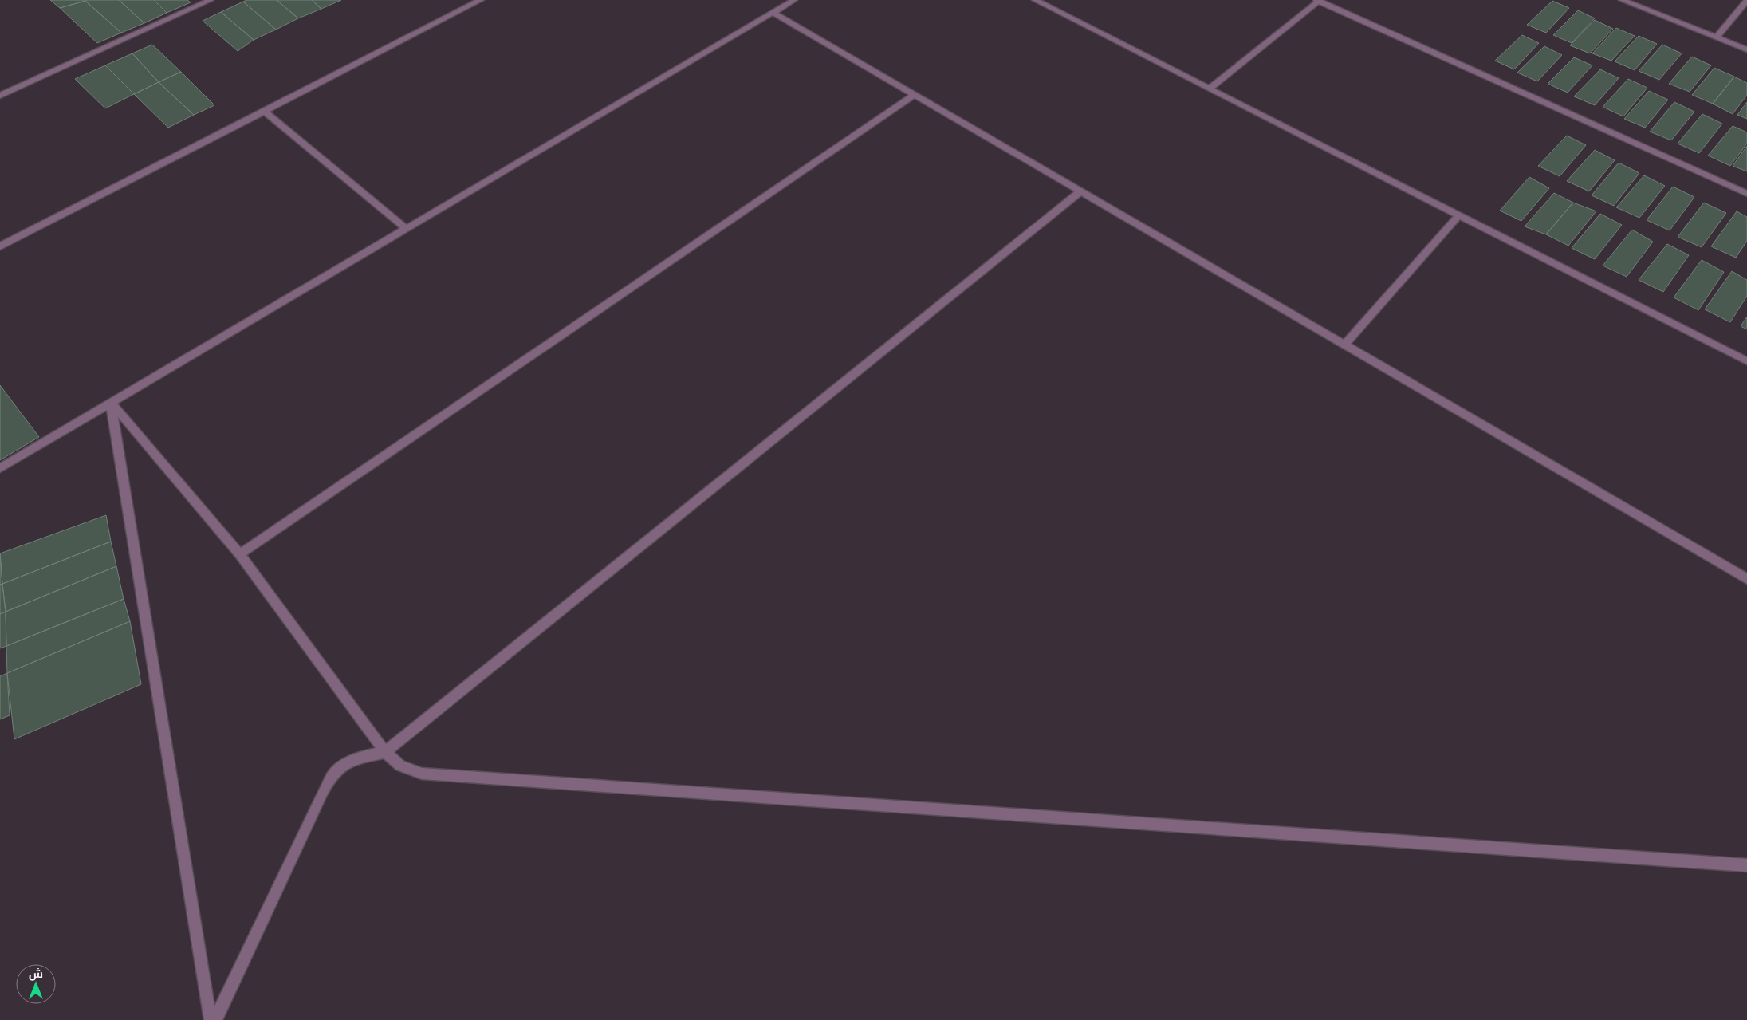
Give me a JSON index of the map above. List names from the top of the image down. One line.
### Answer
{"north":"top"}
